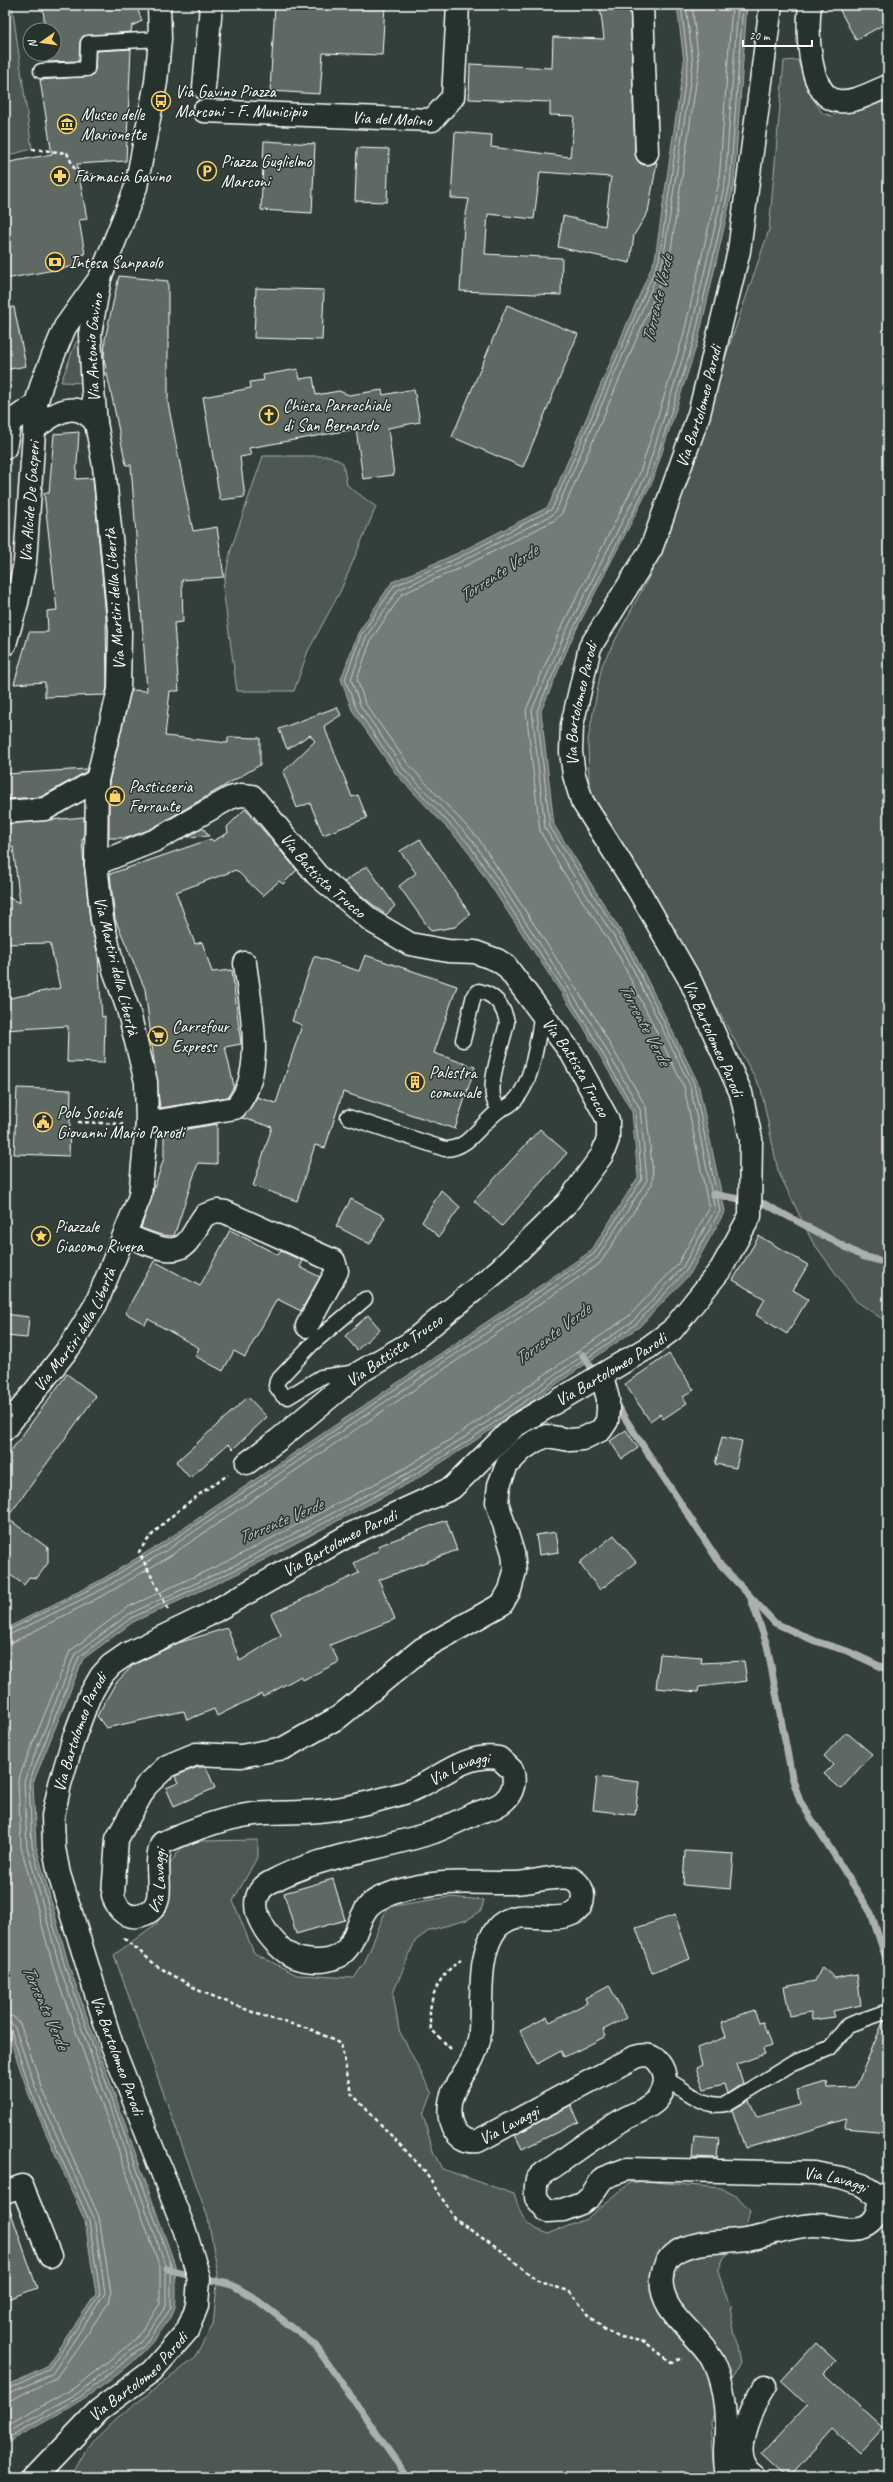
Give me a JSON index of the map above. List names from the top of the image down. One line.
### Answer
{"streets":{"street":["Via del Molino","Via Antonio Gavino","Via Bartolomeo Parodi","Via Alcide De Gasperi","Via Martiri della Libertà","Via Battista Trucco","Via Lavaggi"]},"crossings":[["Via Antonio Gavino","Via Alcide De Gasperi"],["Via Antonio Gavino","Via Martiri della Libertà"],["Via Bartolomeo Parodi","Via Lavaggi"],["Via Martiri della Libertà","Via Battista Trucco"]],"water":["Torrente Verde"],"places":{"bus stop":["Via Gavino Piazza Marconi - F. Municipio"],"museum":["Museo delle Marionette"],"parking":["Piazza Guglielmo Marconi"],"pharmacy":["Farmacia Gavino"],"bank":["Intesa Sanpaolo"],"church":["Chiesa Parrochiale di San Bernardo"],"shop":["Pasticceria Ferrante"],"supermarket":["Carrefour Express"],"building":["Palestra comunale"],"public building":["Polo Sociale Giovanni Mario Parodi"],"place":["Piazzale Giacomo Rivera"]},"scale_bar":"20 m","north":"left"}
